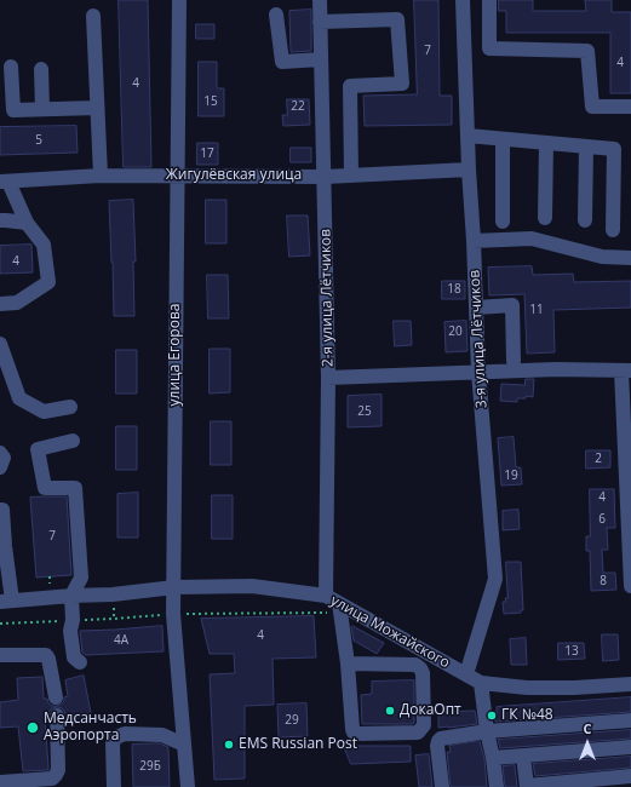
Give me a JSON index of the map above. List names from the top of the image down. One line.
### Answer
{"streets":{"street":["Жигулёвская улица","2-я улица Лётчиков","3-я улица Лётчиков","улица Егорова","улица Можайского"]},"crossings":[["Жигулёвская улица","2-я улица Лётчиков"],["Жигулёвская улица","3-я улица Лётчиков"],["Жигулёвская улица","улица Егорова"],["2-я улица Лётчиков","улица Можайского"],["3-я улица Лётчиков","улица Можайского"],["улица Егорова","улица Можайского"]],"places":["ДокаОпт","ГК №48","Медсанчасть Аэропорта","EMS Russian Рost"],"house_numbers":["7","4","4","15","22","5","17","4","18","11","20","25","2","19","4","6","7","8","4","4А","13","29","29Б"],"north":"top"}
